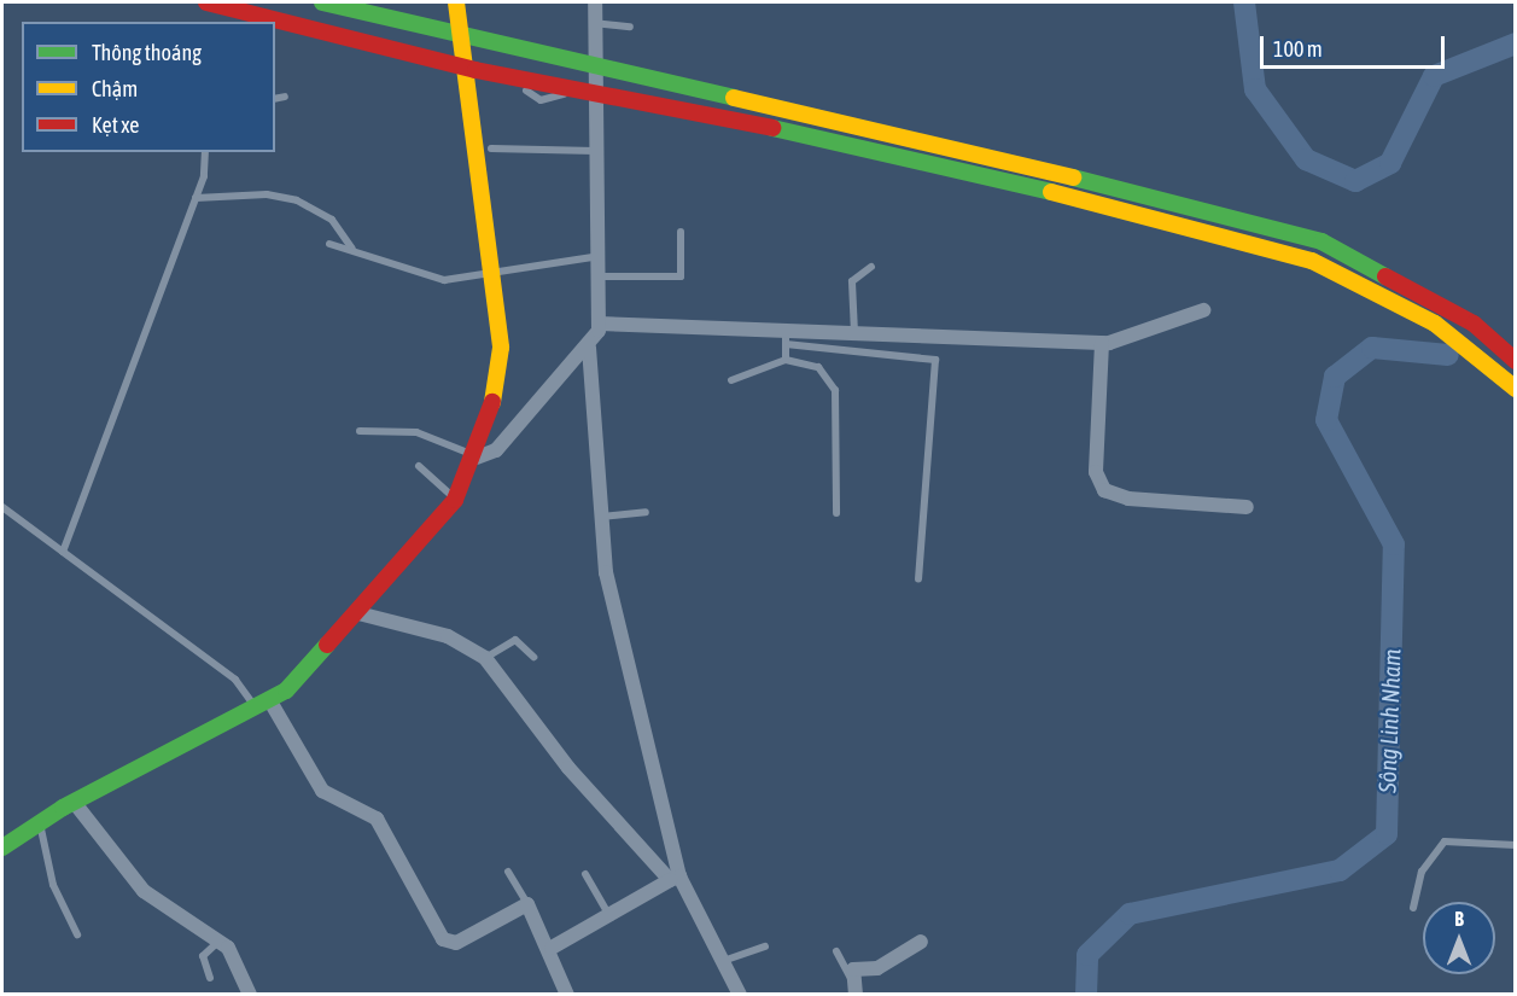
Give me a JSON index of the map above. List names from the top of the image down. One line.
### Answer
{"water":["Sông Linh Nham"],"legend":["Thông thoáng","Chậm","Kẹt xe"],"scale_bar":"100 m","north":"top"}
